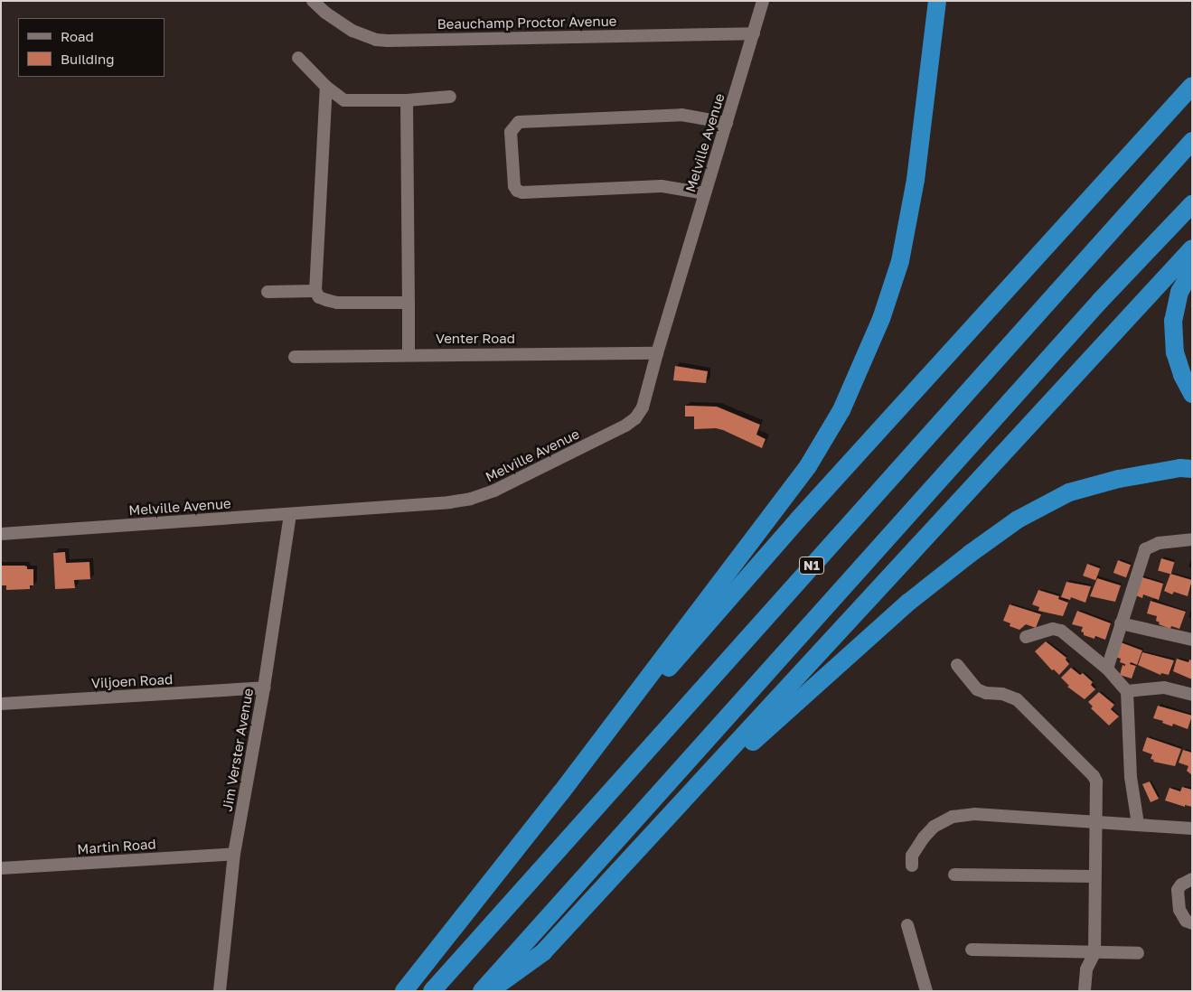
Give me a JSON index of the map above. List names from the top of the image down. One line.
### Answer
{"streets":{"highway":["N1"],"street":["Beauchamp Proctor Avenue","Melville Avenue","Venter Road","Viljoen Road","Jim Verster Avenue","Martin Road"]},"crossings":[["Beauchamp Proctor Avenue","Melville Avenue"],["Melville Avenue","Venter Road"],["Melville Avenue","Jim Verster Avenue"],["Viljoen Road","Jim Verster Avenue"],["Jim Verster Avenue","Martin Road"]],"legend":["Road","Building"]}
